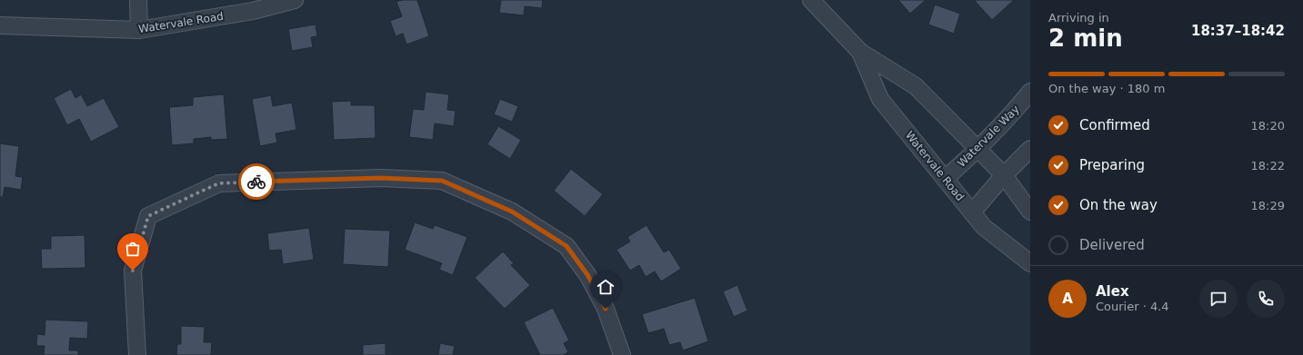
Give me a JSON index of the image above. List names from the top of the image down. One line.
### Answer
{"streets":{"street":["Watervale Road","Watervale Way"]},"crossings":[["Watervale Road","Watervale Way"]],"page":{"heading":["2 min","Arriving in","18:37–18:42"],"panel":["Alex","Courier · 4.4"],"bar":"On the way · 180 m","list":[["Confirmed","18:20"],["Preparing","18:22"],["On the way","18:29"],"Delivered"],"round":"A"}}
